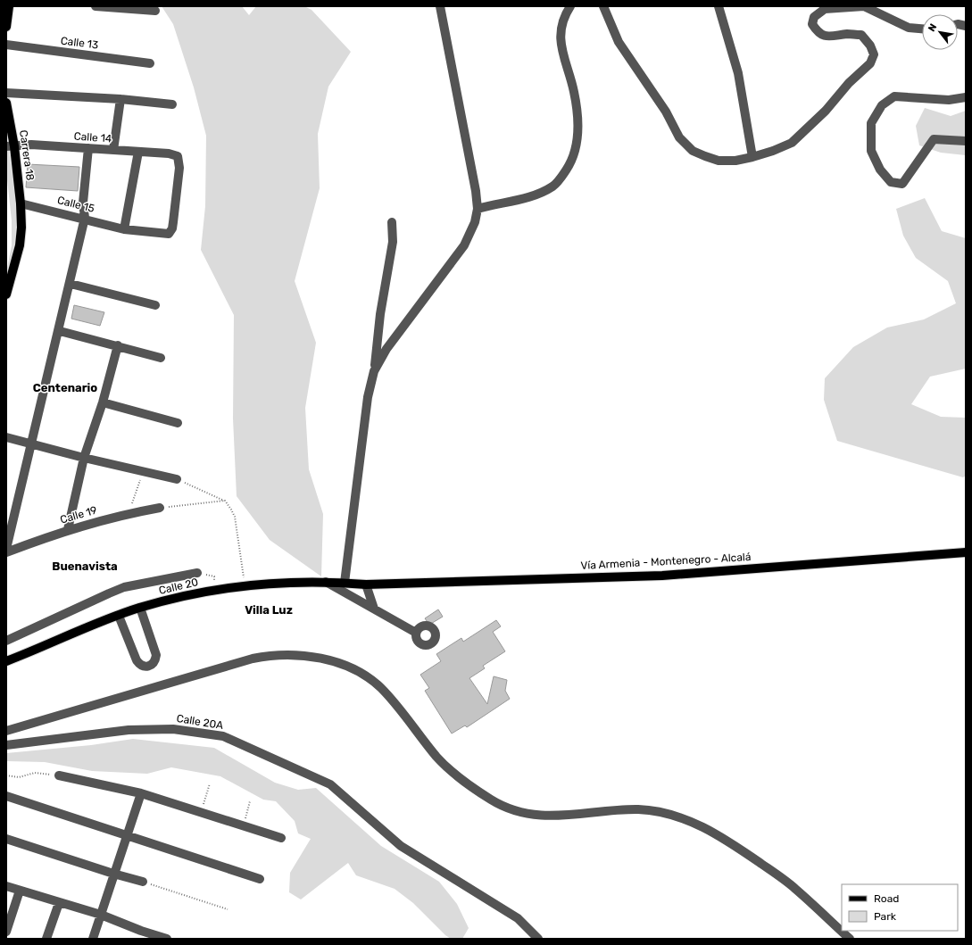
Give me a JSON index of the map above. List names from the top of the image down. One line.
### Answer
{"streets":{"main road":["Carrera 18","Vía Armenia - Montenegro - Alcalá","Calle 20"],"street":["Calle 13","Calle 14","Calle 15","Calle 19","Calle 20A"]},"crossings":[["Calle 14","Carrera 18"],["Calle 14","Calle 15"],["Carrera 18","Calle 15"],["Vía Armenia - Montenegro - Alcalá","Calle 20"]],"districts":["Centenario","Buenavista","Villa Luz"],"legend":["Road","Park"],"north":"top left"}
